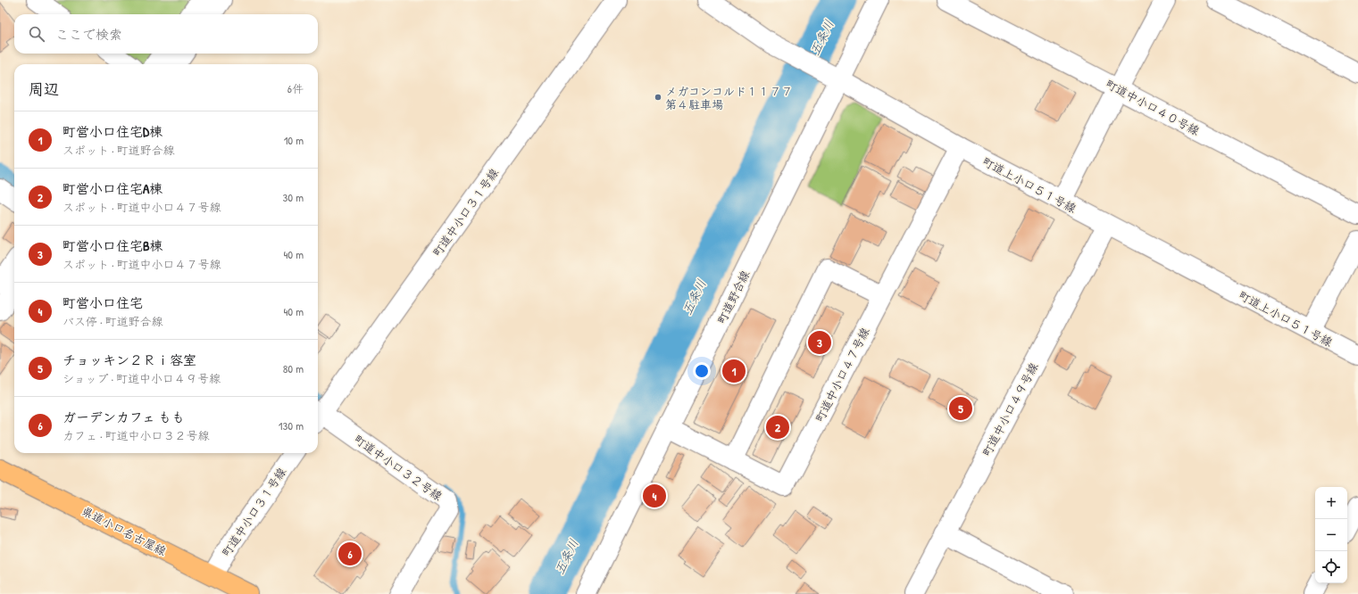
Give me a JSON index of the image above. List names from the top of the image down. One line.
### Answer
{"streets":{"main road":["県道小口名古屋線"],"street":["町道中小口４０号線","町道上小口５１号線","町道中小口３１号線","町道野合線","町道中小口４７号線","町道中小口４９号線","町道中小口３２号線"]},"crossings":[["町道上小口５１号線","町道野合線"],["町道上小口５１号線","町道中小口４７号線"],["町道上小口５１号線","町道中小口４９号線"],["町道中小口３１号線","県道小口名古屋線"],["町道野合線","町道中小口４７号線"]],"water":["五条川"],"places":["メガコンコルド１１７７ 第４駐車場"],"page":{"search":"ここで検索","heading":["周辺","6件"],"list":[{"mark":"1","name":"町営小口住宅D棟","note":"スポット · 町道野合線","value":"10 m"},{"mark":"2","name":"町営小口住宅A棟","note":"スポット · 町道中小口４７号線","value":"30 m"},{"mark":"3","name":"町営小口住宅B棟","note":"スポット · 町道中小口４７号線","value":"40 m"},{"mark":"4","name":"町営小口住宅","note":"バス停 · 町道野合線","value":"40 m"},{"mark":"5","name":"チョッキン２Ｒｉ容室","note":"ショップ · 町道中小口４９号線","value":"80 m"},{"mark":"6","name":"ガーデンカフェ もも","note":"カフェ · 町道中小口３２号線","value":"130 m"}],"pins":["3","1","5","2","4","6"],"map_buttons":["+","−"]}}
